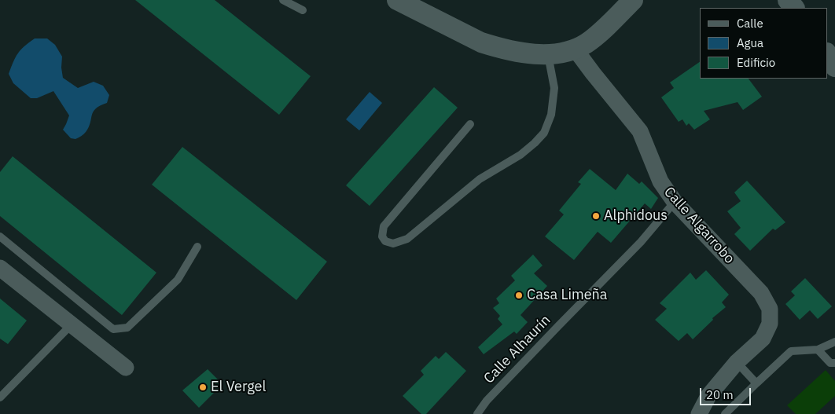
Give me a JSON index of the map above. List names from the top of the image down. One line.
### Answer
{"streets":{"street":["Calle Algarrobo"],"lane":["Calle Alhaurín"]},"crossings":[["Calle Algarrobo","Calle Alhaurín"]],"places":["Alphidous","Casa Limeña","El Vergel"],"legend":["Calle","Agua","Edificio"],"scale_bar":"20 m"}
